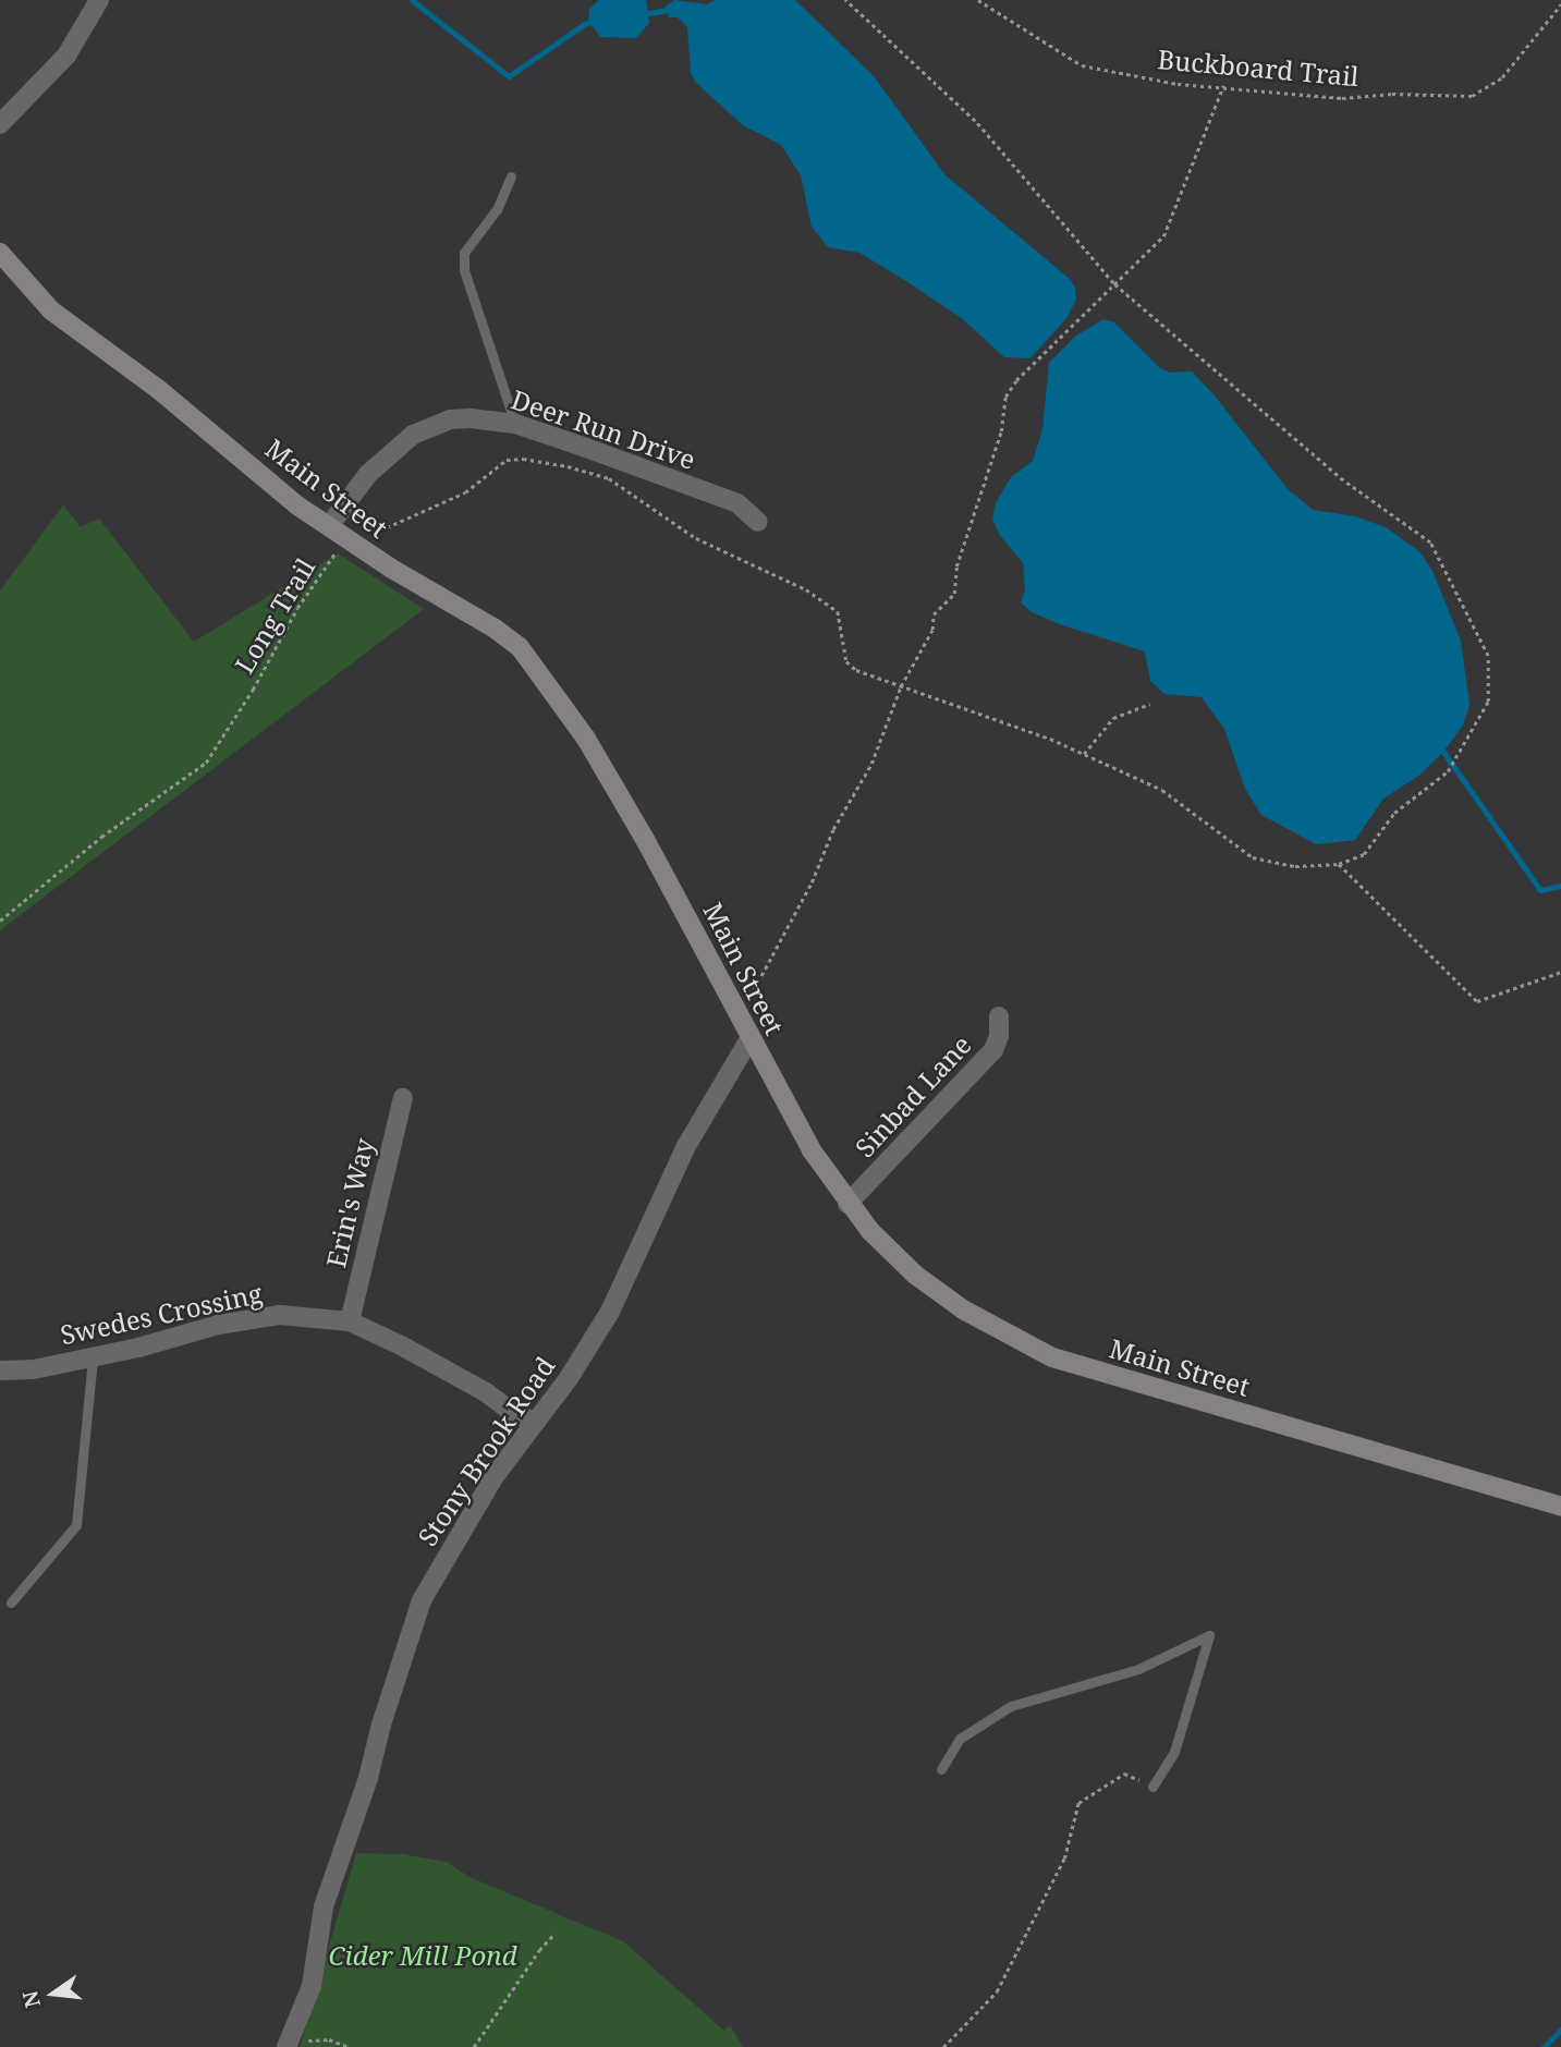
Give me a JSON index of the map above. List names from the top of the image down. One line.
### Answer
{"streets":{"main road":["Main Street"],"street":["Deer Run Drive","Sinbad Lane","Erin's Way","Swedes Crossing","Stony Brook Road"],"path":["Buckboard Trail","Long Trail"]},"crossings":[["Deer Run Drive","Main Street"],["Main Street","Long Trail"],["Main Street","Sinbad Lane"],["Main Street","Stony Brook Road"],["Erin's Way","Swedes Crossing"],["Swedes Crossing","Stony Brook Road"]],"parks":["Cider Mill Pond"],"north":"left"}
